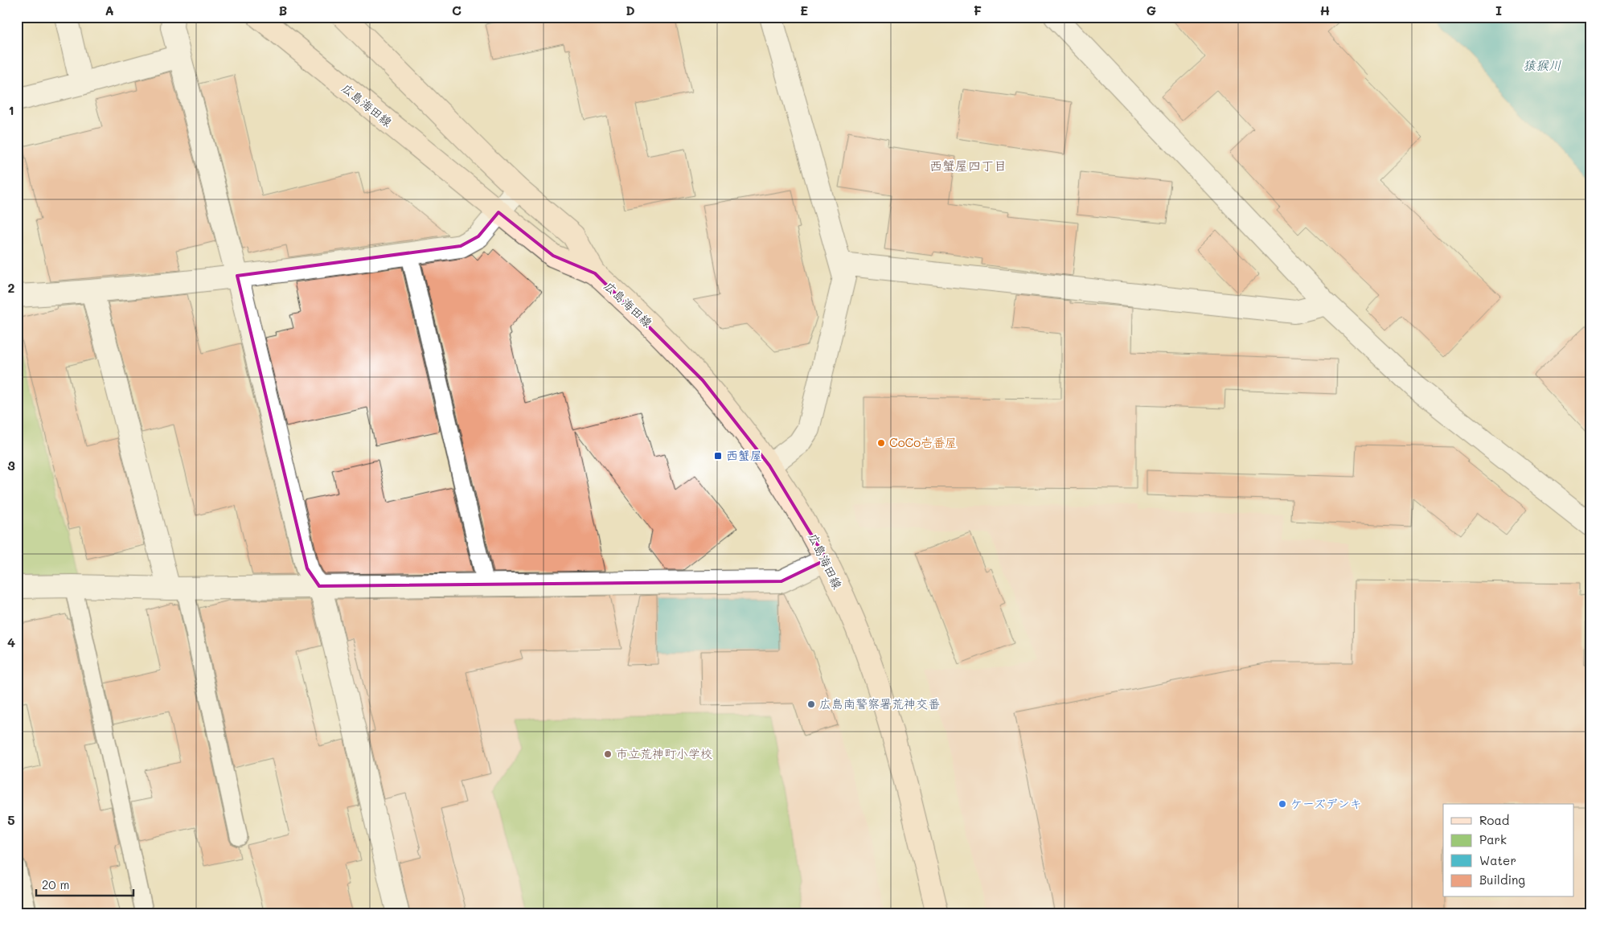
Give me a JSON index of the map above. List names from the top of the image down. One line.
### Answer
{"streets":{"main road":["広島海田線"]},"districts":["西蟹屋四丁目"],"water":["猿猴川"],"places":{"other":["CoCo壱番屋","広島南警察署荒神交番","市立荒神町小学校","ケーズデンキ"],"transit":["西蟹屋"]},"legend":["Road","Park","Water","Building"],"scale_bar":"20 m","grid":{"columns":["A","B","C","D","E","F","G","H","I"],"rows":["1","2","3","4","5"]}}
